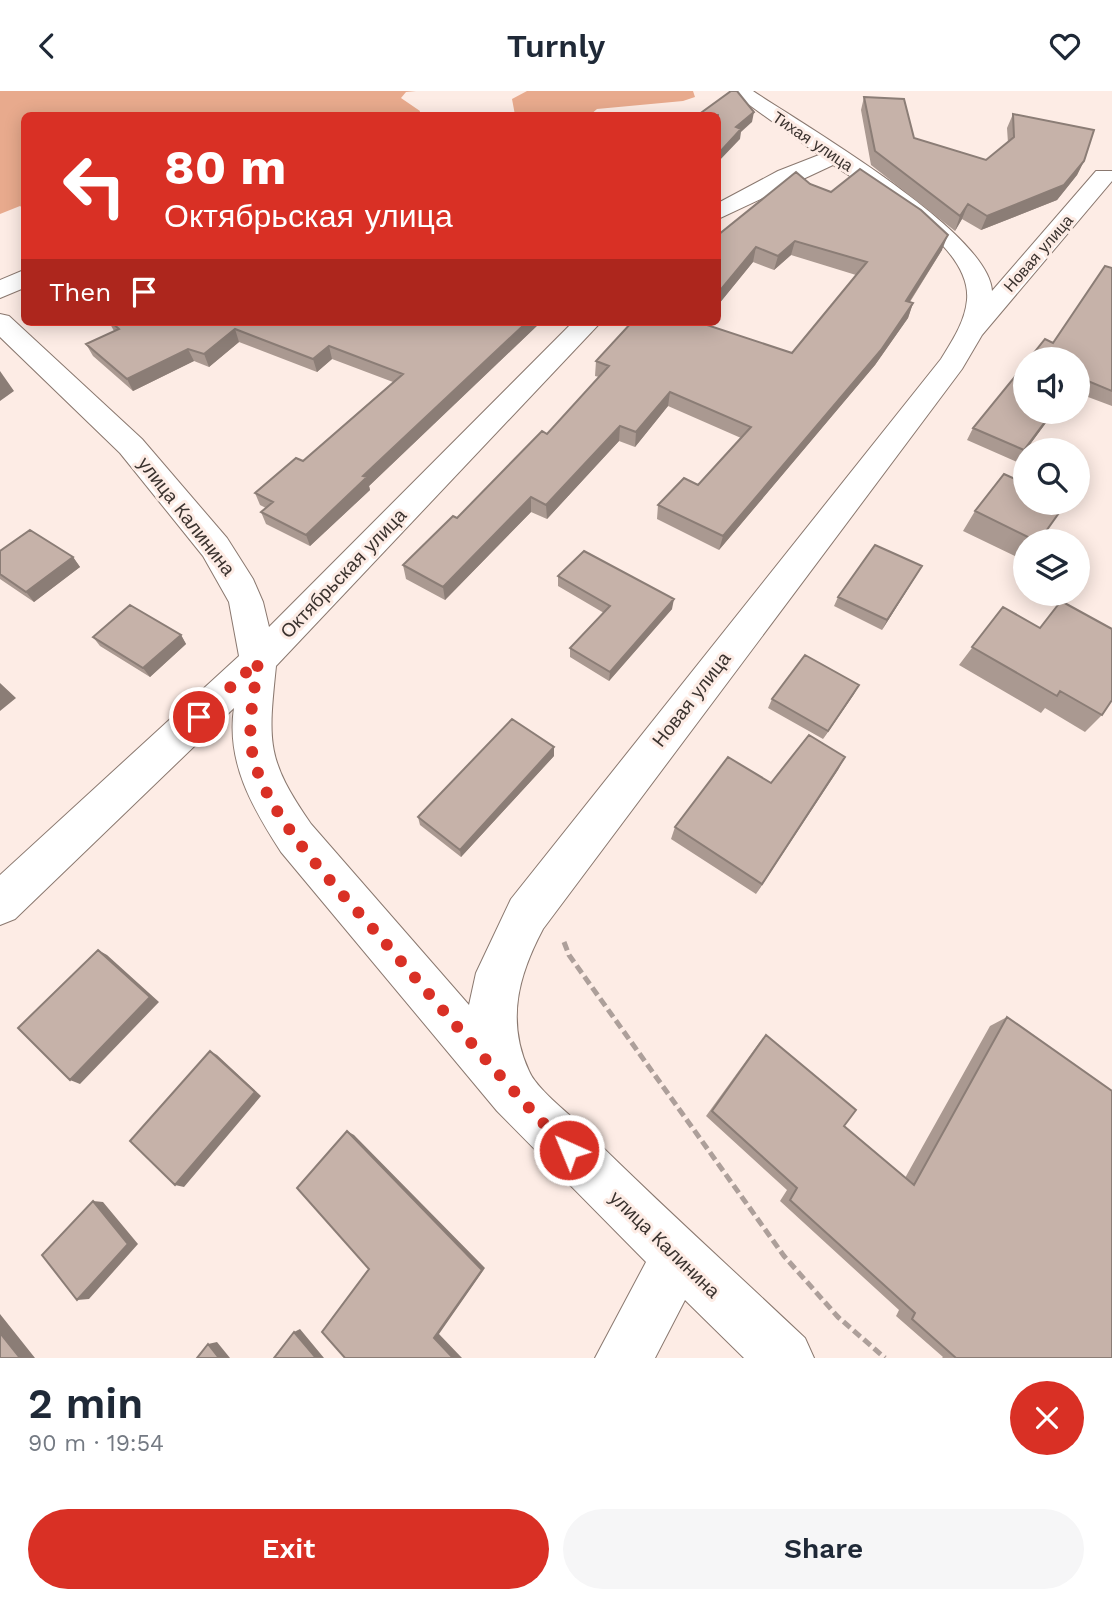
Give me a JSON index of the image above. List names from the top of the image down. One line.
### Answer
{"streets":{"street":["Тихая улица","Новая улица","улица Калинина","Октябрьская улица"]},"crossings":[["Тихая улица","Новая улица"],["Новая улица","улица Калинина"],["улица Калинина","Октябрьская улица"]],"page":{"header":"Turnly","turn":["80 m","Октябрьская улица"],"then":"Then","heading":["2 min","90 m · 19:54"],"buttons":["Exit","Share"]}}
